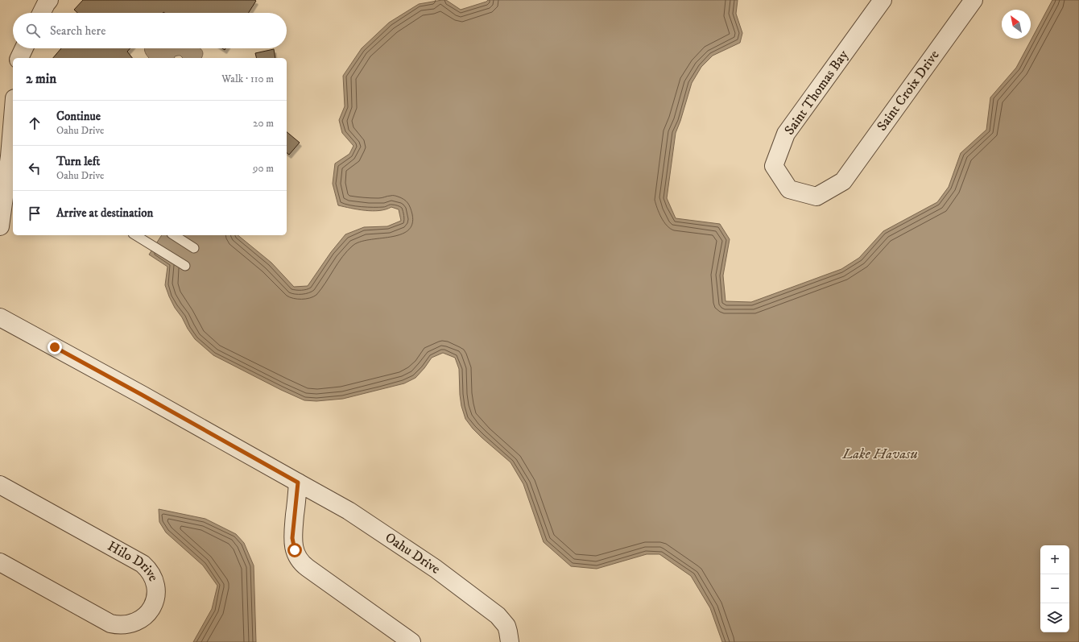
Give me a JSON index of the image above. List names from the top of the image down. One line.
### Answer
{"streets":{"street":["Saint Croix Drive","Saint Thomas Bay","Oahu Drive","Hilo Drive"]},"crossings":[["Saint Croix Drive","Saint Thomas Bay"]],"water":["Lake Havasu"],"north":"top left","page":{"search":"Search here","heading":["2 min","Walk · 110 m"],"list":[["Continue","Oahu Drive","20 m"],["Turn left","Oahu Drive","90 m"],"Arrive at destination"],"map_buttons":["+","−"]}}
